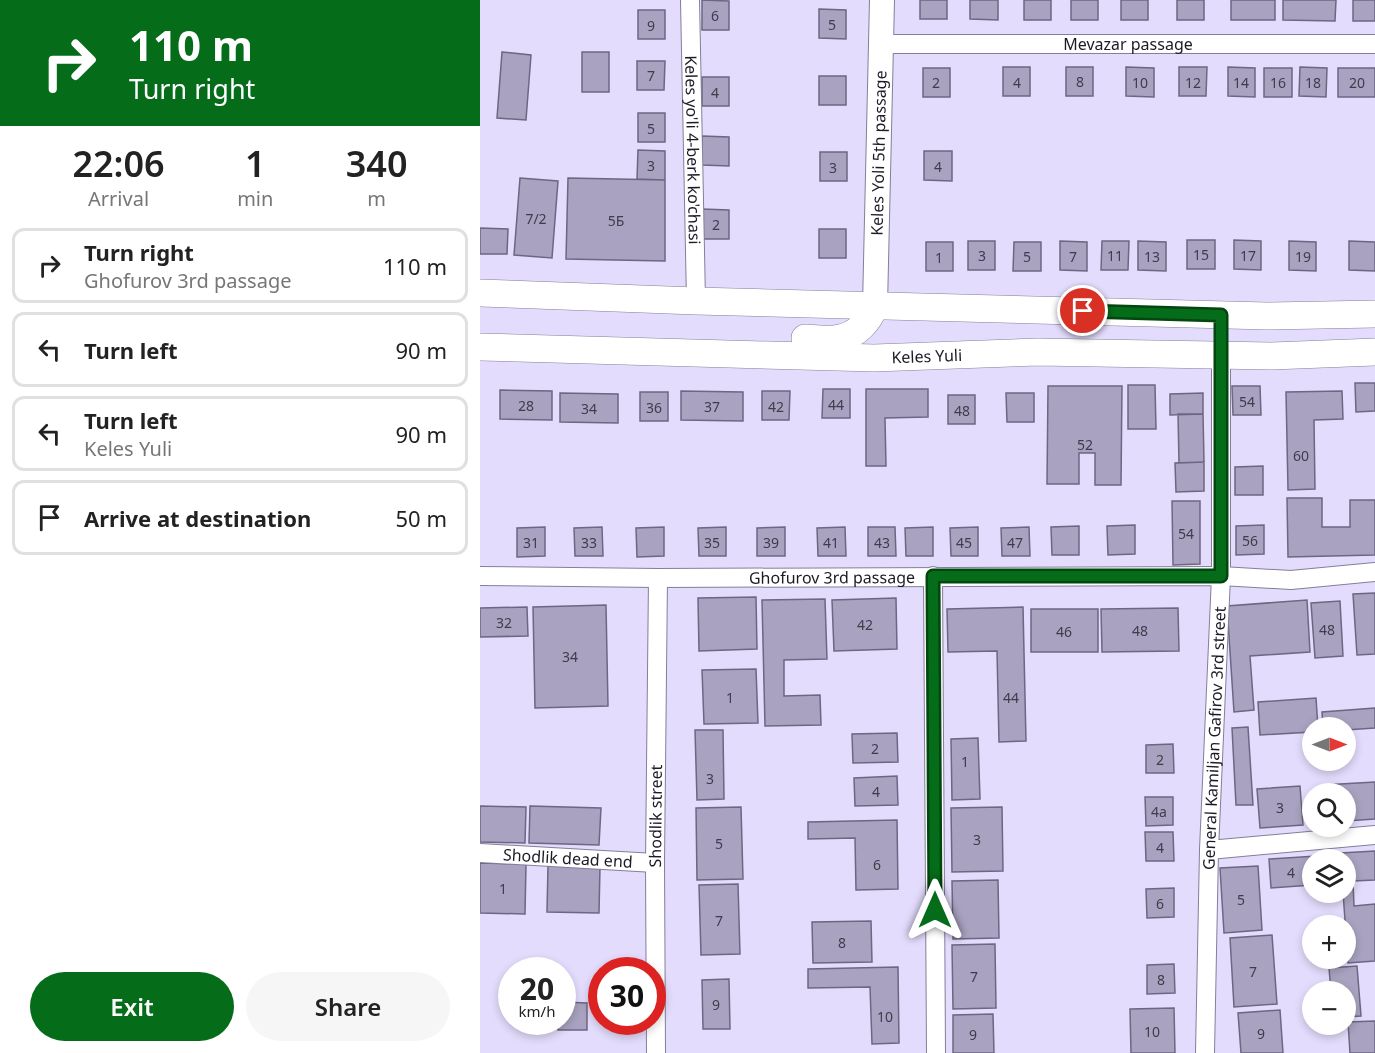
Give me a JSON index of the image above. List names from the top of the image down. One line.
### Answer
{"streets":{"main road":["Keles Yoli 5th passage","Keles Yuli","General Kamiljan Gafirov 3rd street"],"street":["Mevazаr passage","Keles yo'li 4-berk ko'chasi","Ghofurov 3rd passage","Shodlik street","Shodlik dead end"]},"crossings":[["Mevazаr passage","Keles Yoli 5th passage"],["Keles Yuli","General Kamiljan Gafirov 3rd street"],["Ghofurov 3rd passage","General Kamiljan Gafirov 3rd street"],["Ghofurov 3rd passage","Shodlik street"],["Shodlik street","Shodlik dead end"]],"house_numbers":["6","5","9","7","8","2","4","10","12","14","16","18","20","4","5","3","4","3","7/2","5Б","2","15","3","11","17","5","7","13","19","1","54","44","28","37","42","36","34","48","52","60","54","56","31","33","35","39","41","43","45","47","32","42","48","48","46","34","1","44","2","2","1","3","4","3","4a","3","5","4","6","4","1","5","6","7","8","7","7","8","9","10","10","9","9"],"north":"right","page":{"turn":["110 m","Turn right"],"eta":["22:06","Arrival","1","min","340","m"],"list":[{"name":"Turn right","note":"Ghofurov 3rd passage","value":"110 m"},{"name":"Turn left","value":"90 m"},{"name":"Turn left","note":"Keles Yuli","value":"90 m"},{"name":"Arrive at destination","value":"50 m"}],"map_buttons":["+","−"],"speed":"20 km/h","limit":"30","buttons":["Exit","Share"]}}
